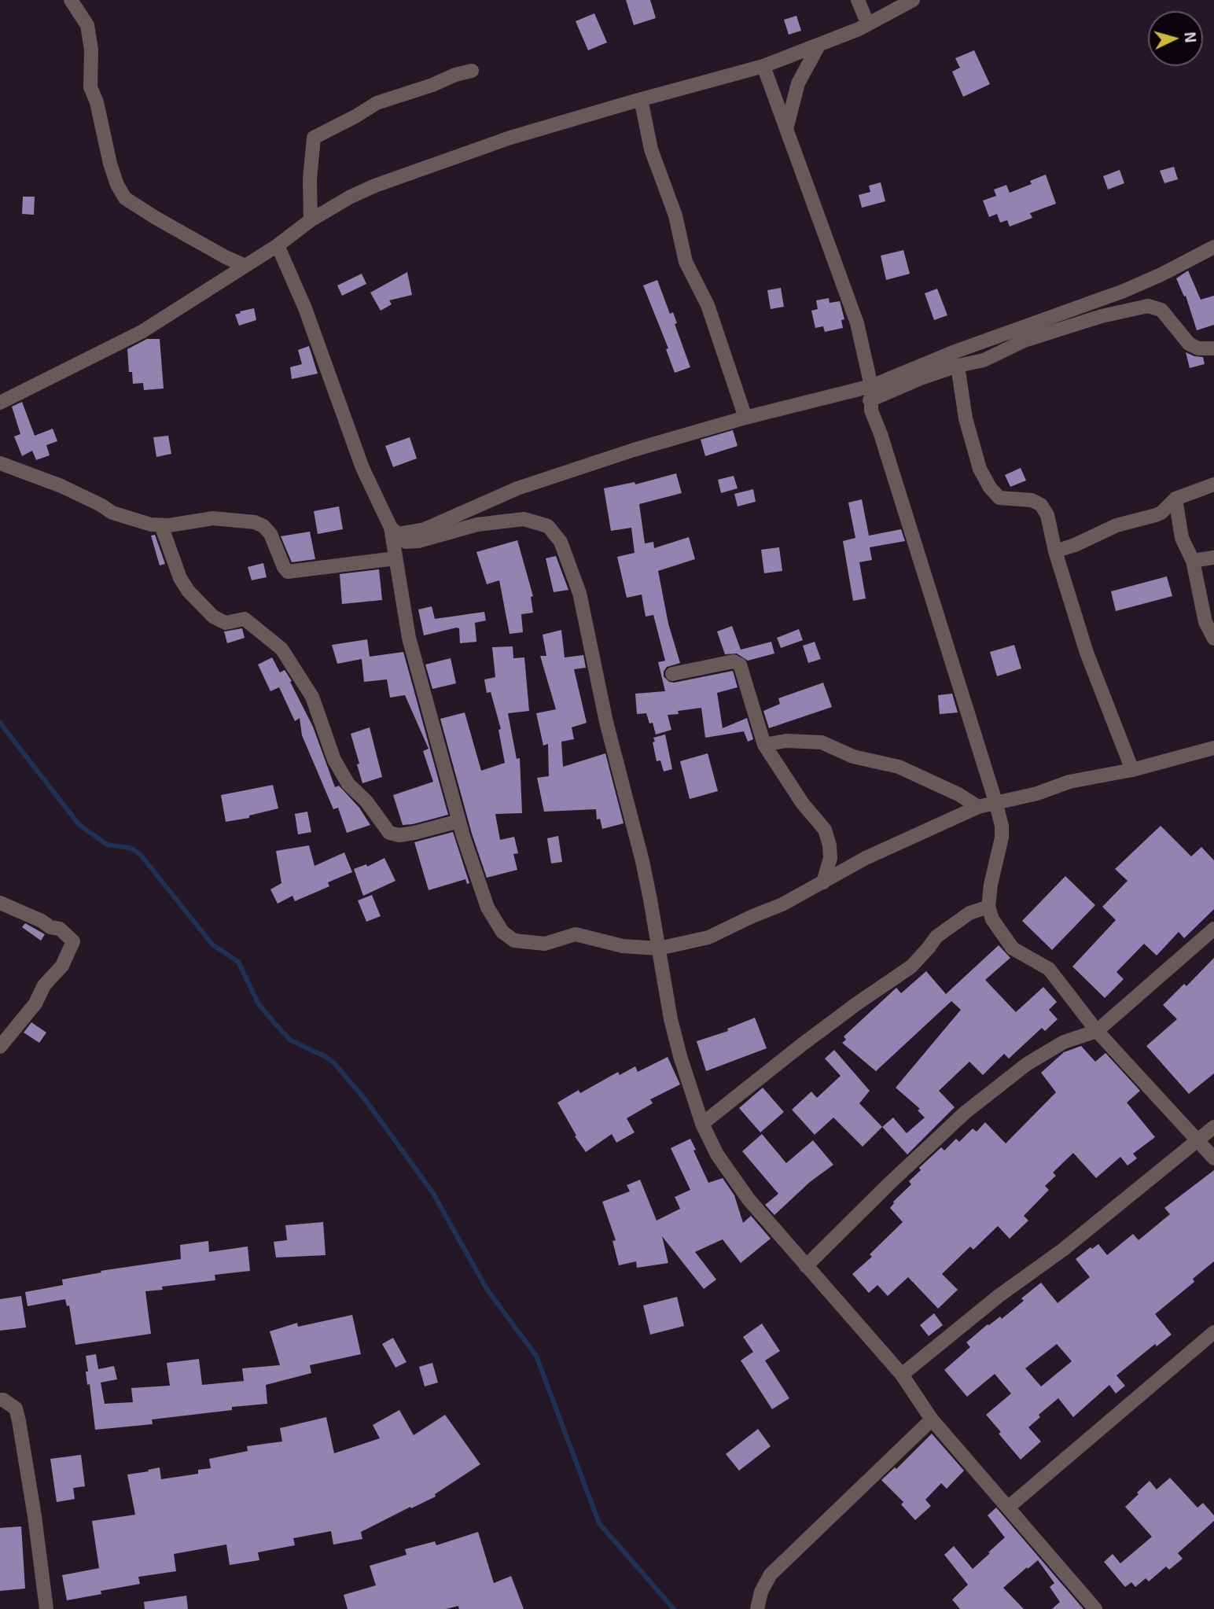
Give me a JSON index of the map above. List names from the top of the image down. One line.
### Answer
{"north":"right"}
